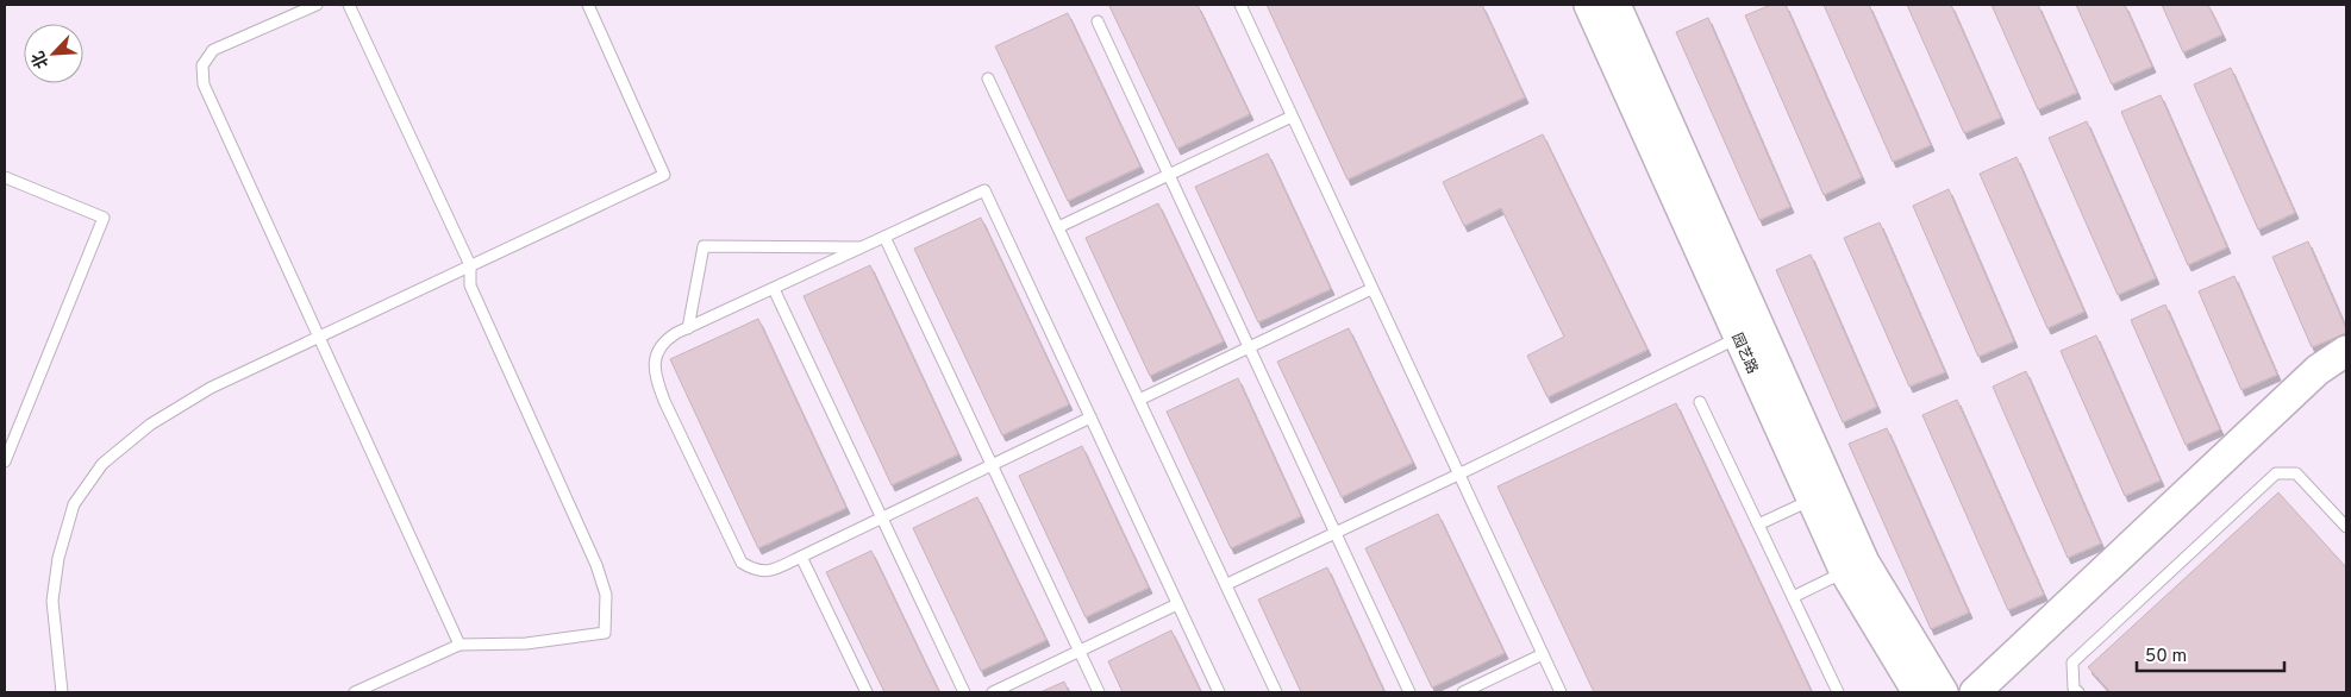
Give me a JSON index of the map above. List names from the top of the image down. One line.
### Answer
{"streets":{"street":["园艺路"]},"scale_bar":"50 m","north":"bottom left"}
